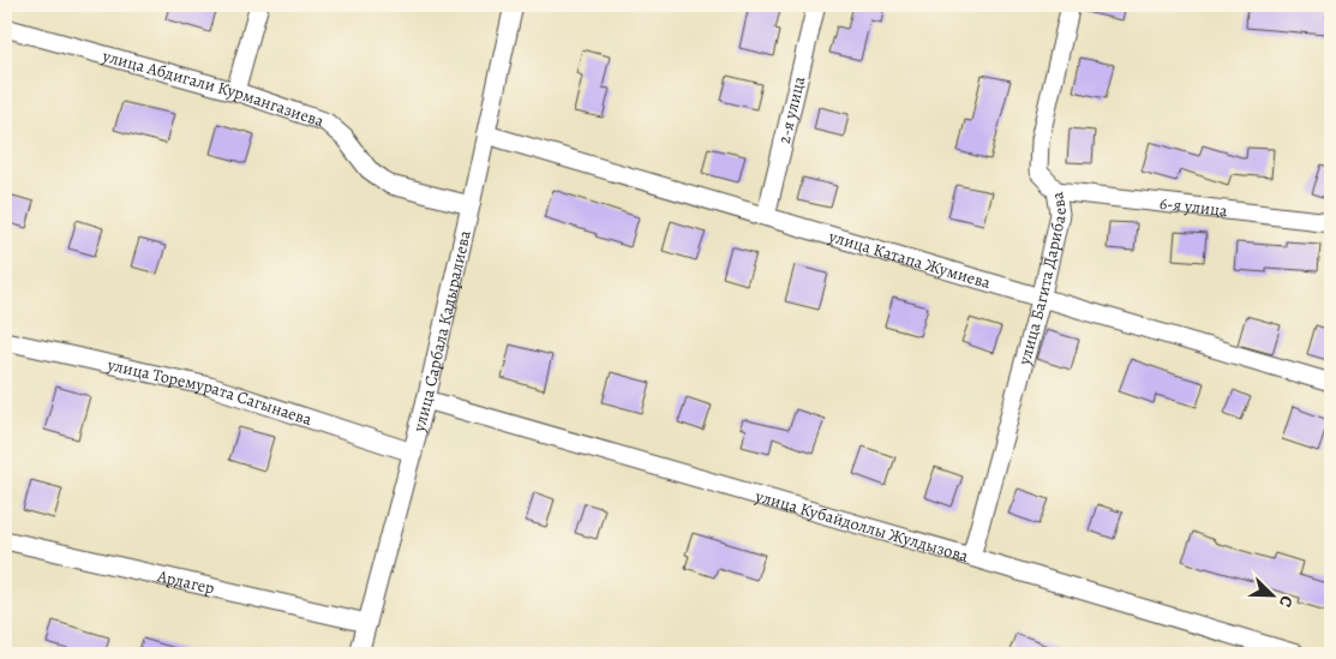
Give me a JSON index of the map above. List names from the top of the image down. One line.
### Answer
{"streets":{"street":["улица Абдигали Курмангазиева","2-я улица","6-я улица","улица Катапа Жумиева","улица Багита Дарибаева","улица Сарбала Қадыралиева","улица Торемурата Сагынаева","улица Кубайдоллы Жулдызова","Ардагер"]},"crossings":[["улица Абдигали Курмангазиева","улица Сарбала Қадыралиева"],["2-я улица","улица Катапа Жумиева"],["6-я улица","улица Багита Дарибаева"],["улица Катапа Жумиева","улица Багита Дарибаева"],["улица Катапа Жумиева","улица Сарбала Қадыралиева"],["улица Багита Дарибаева","улица Кубайдоллы Жулдызова"],["улица Сарбала Қадыралиева","улица Торемурата Сагынаева"],["улица Сарбала Қадыралиева","улица Кубайдоллы Жулдызова"],["улица Сарбала Қадыралиева","Ардагер"]],"north":"bottom right"}
